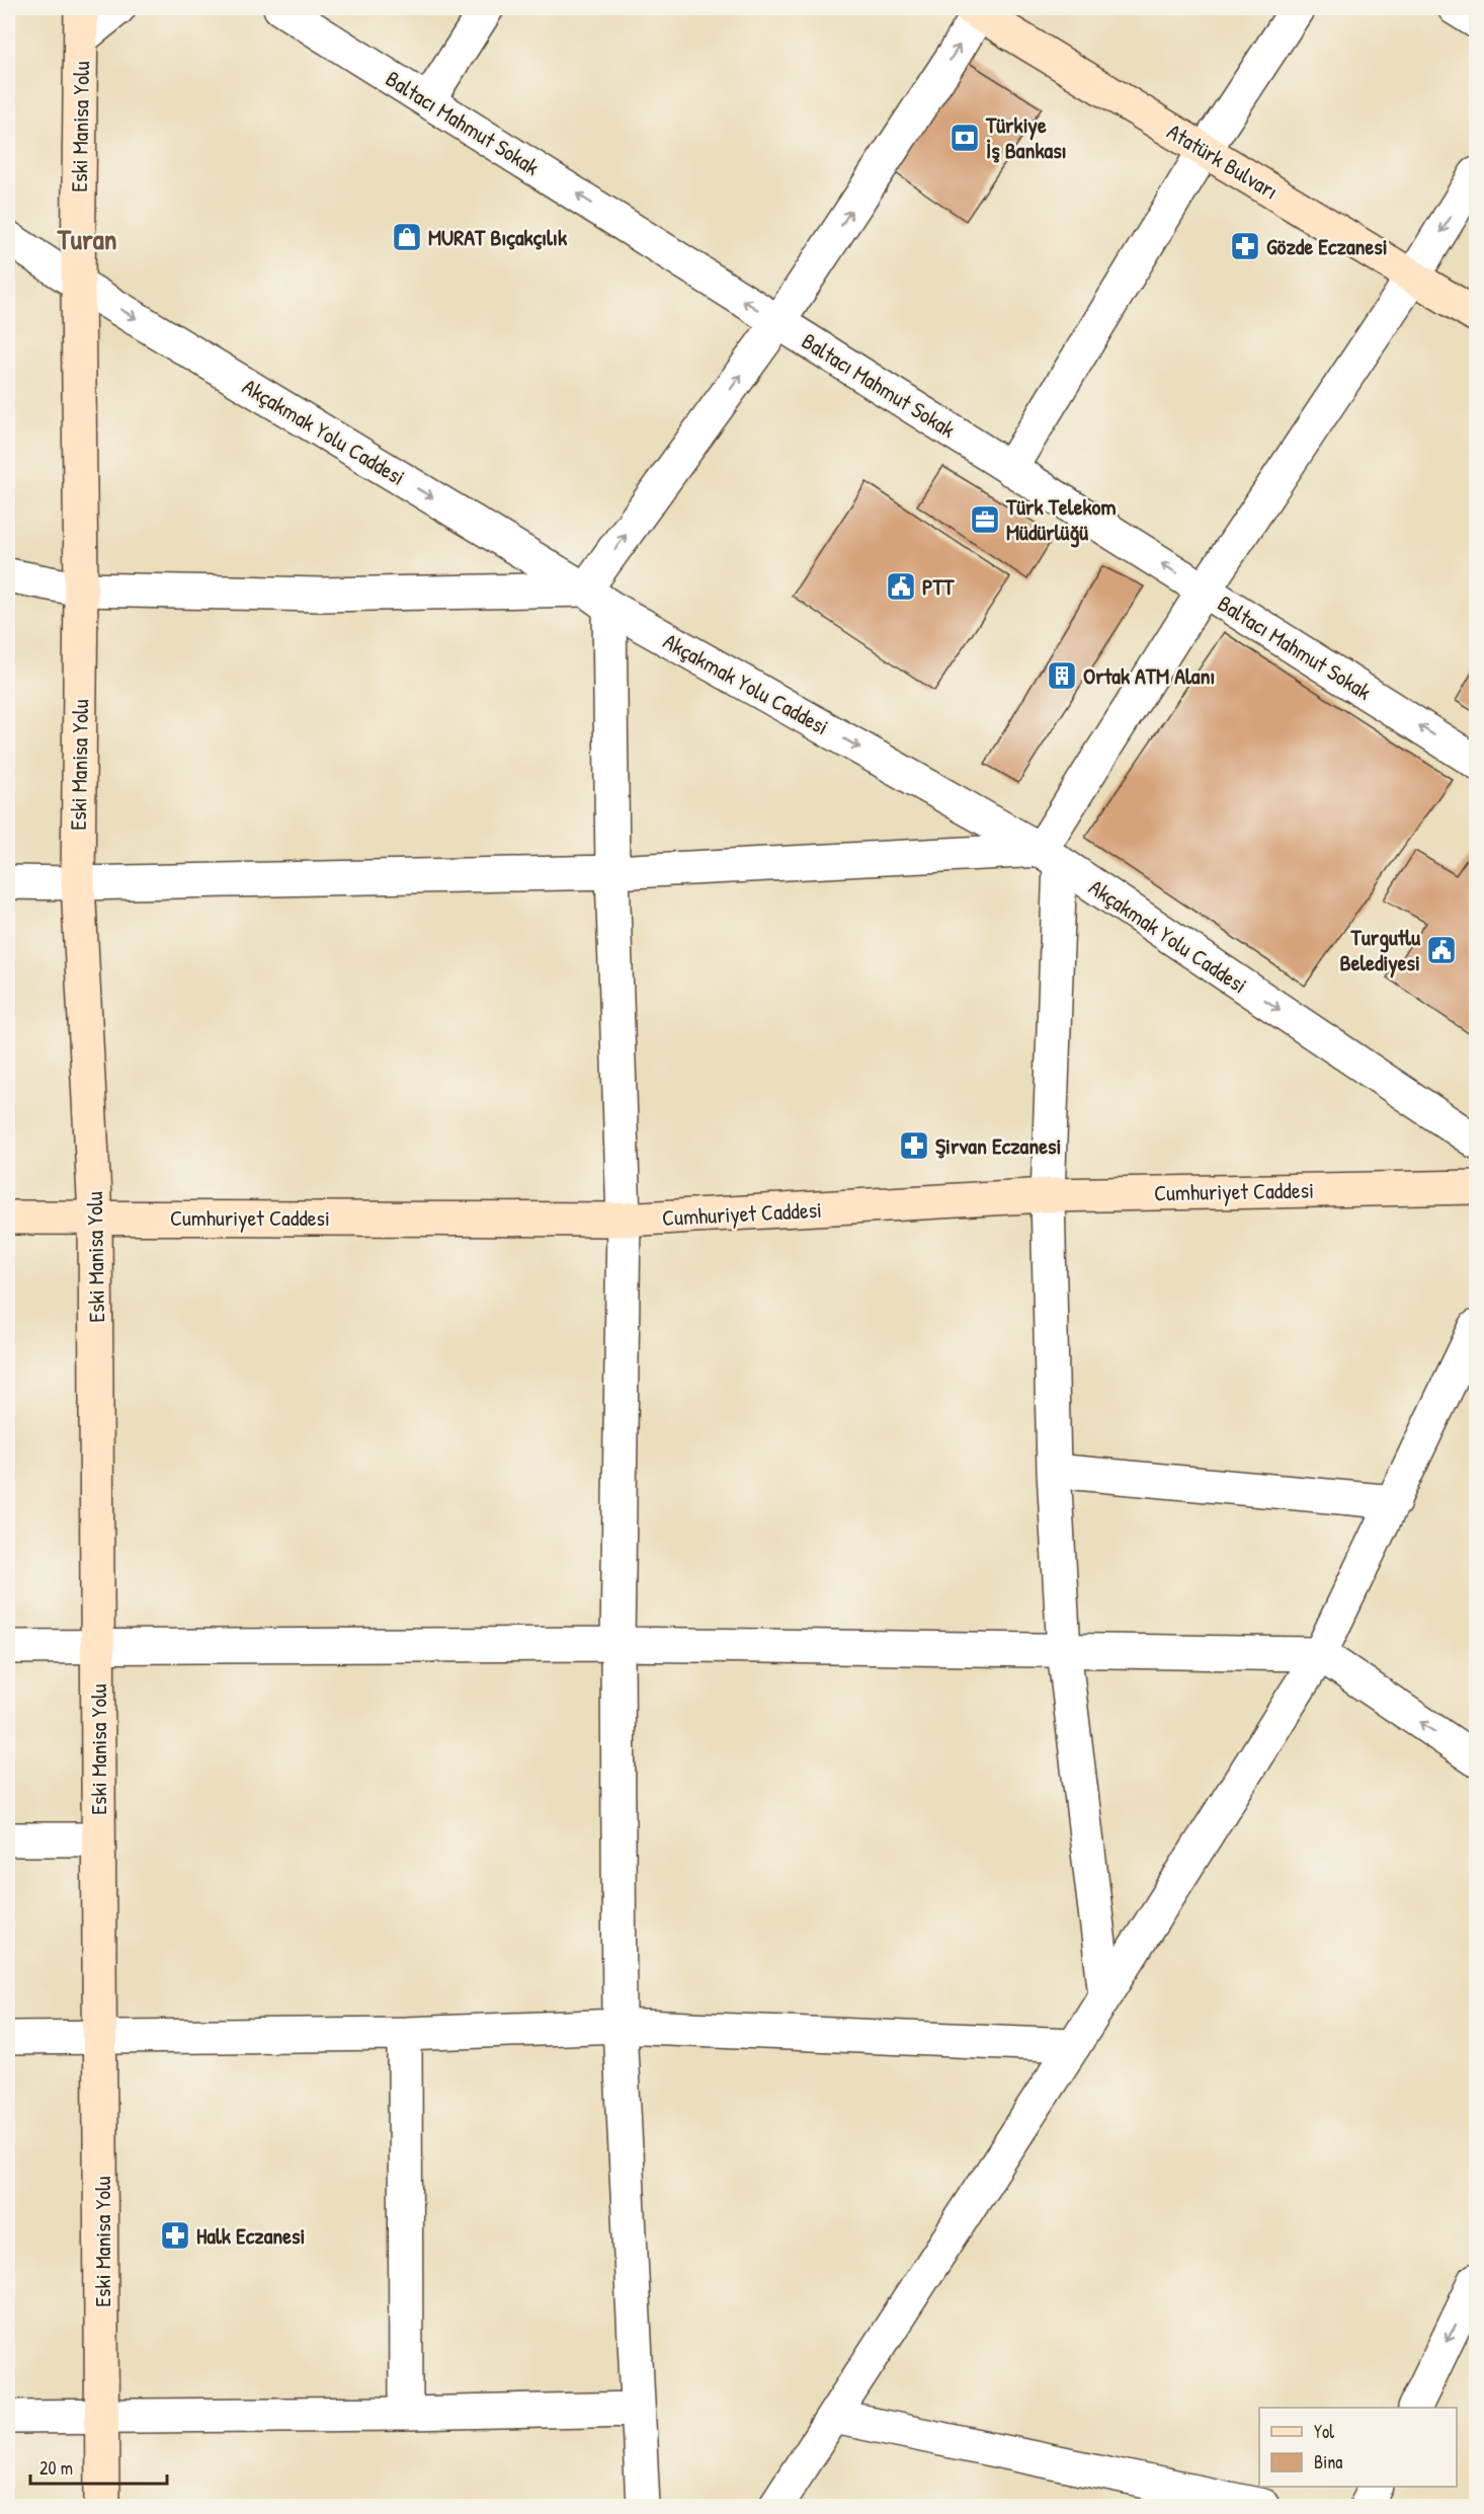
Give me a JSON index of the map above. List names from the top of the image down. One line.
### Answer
{"streets":{"main road":["Eski Manisa Yolu","Atatürk Bulvarı","Cumhuriyet Caddesi"],"street":["Baltacı Mahmut Sokak","Akçakmak Yolu Caddesi"]},"crossings":[["Eski Manisa Yolu","Akçakmak Yolu Caddesi"],["Eski Manisa Yolu","Cumhuriyet Caddesi"]],"one_way":["Baltacı Mahmut Sokak","Akçakmak Yolu Caddesi"],"districts":["Turan"],"places":{"bank":["Türkiye İş Bankası"],"shop":["MURAT Bıçakçılık"],"pharmacy":["Gözde Eczanesi","Şirvan Eczanesi","Halk Eczanesi"],"office":["Türk Telekom Müdürlüğü"],"public building":["PTT","Turgutlu Belediyesi"],"building":["Ortak ATM Alanı"]},"legend":["Yol","Bina"],"scale_bar":"20 m"}
